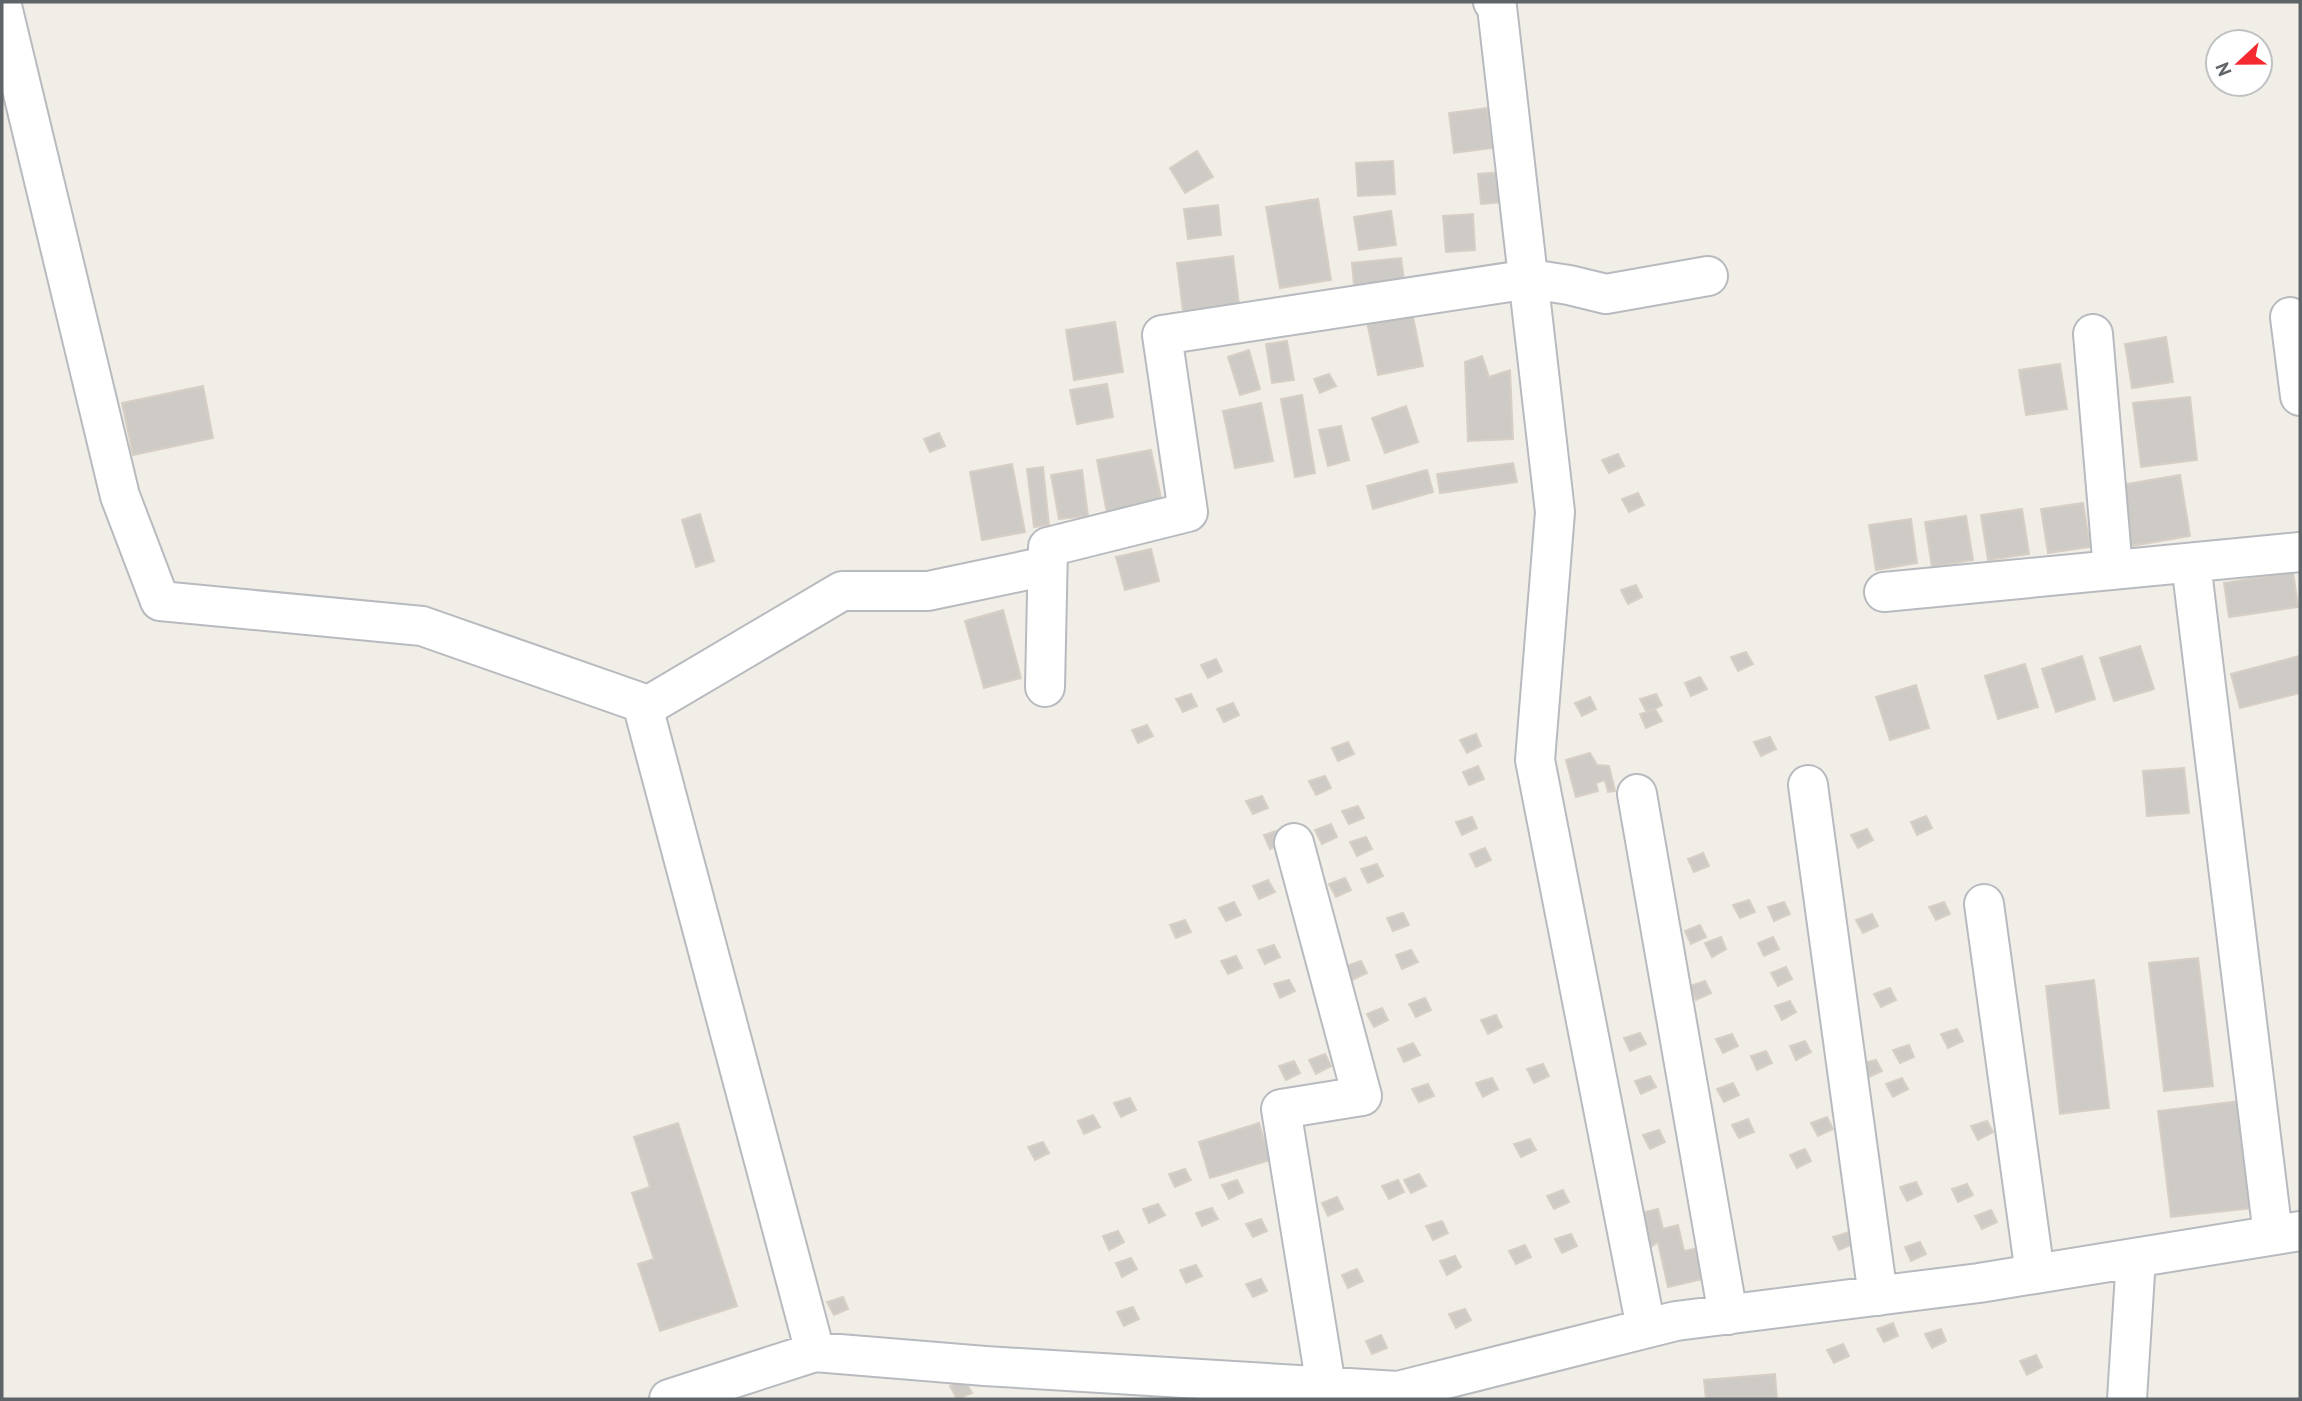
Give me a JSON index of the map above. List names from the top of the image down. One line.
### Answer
{"north":"left"}
